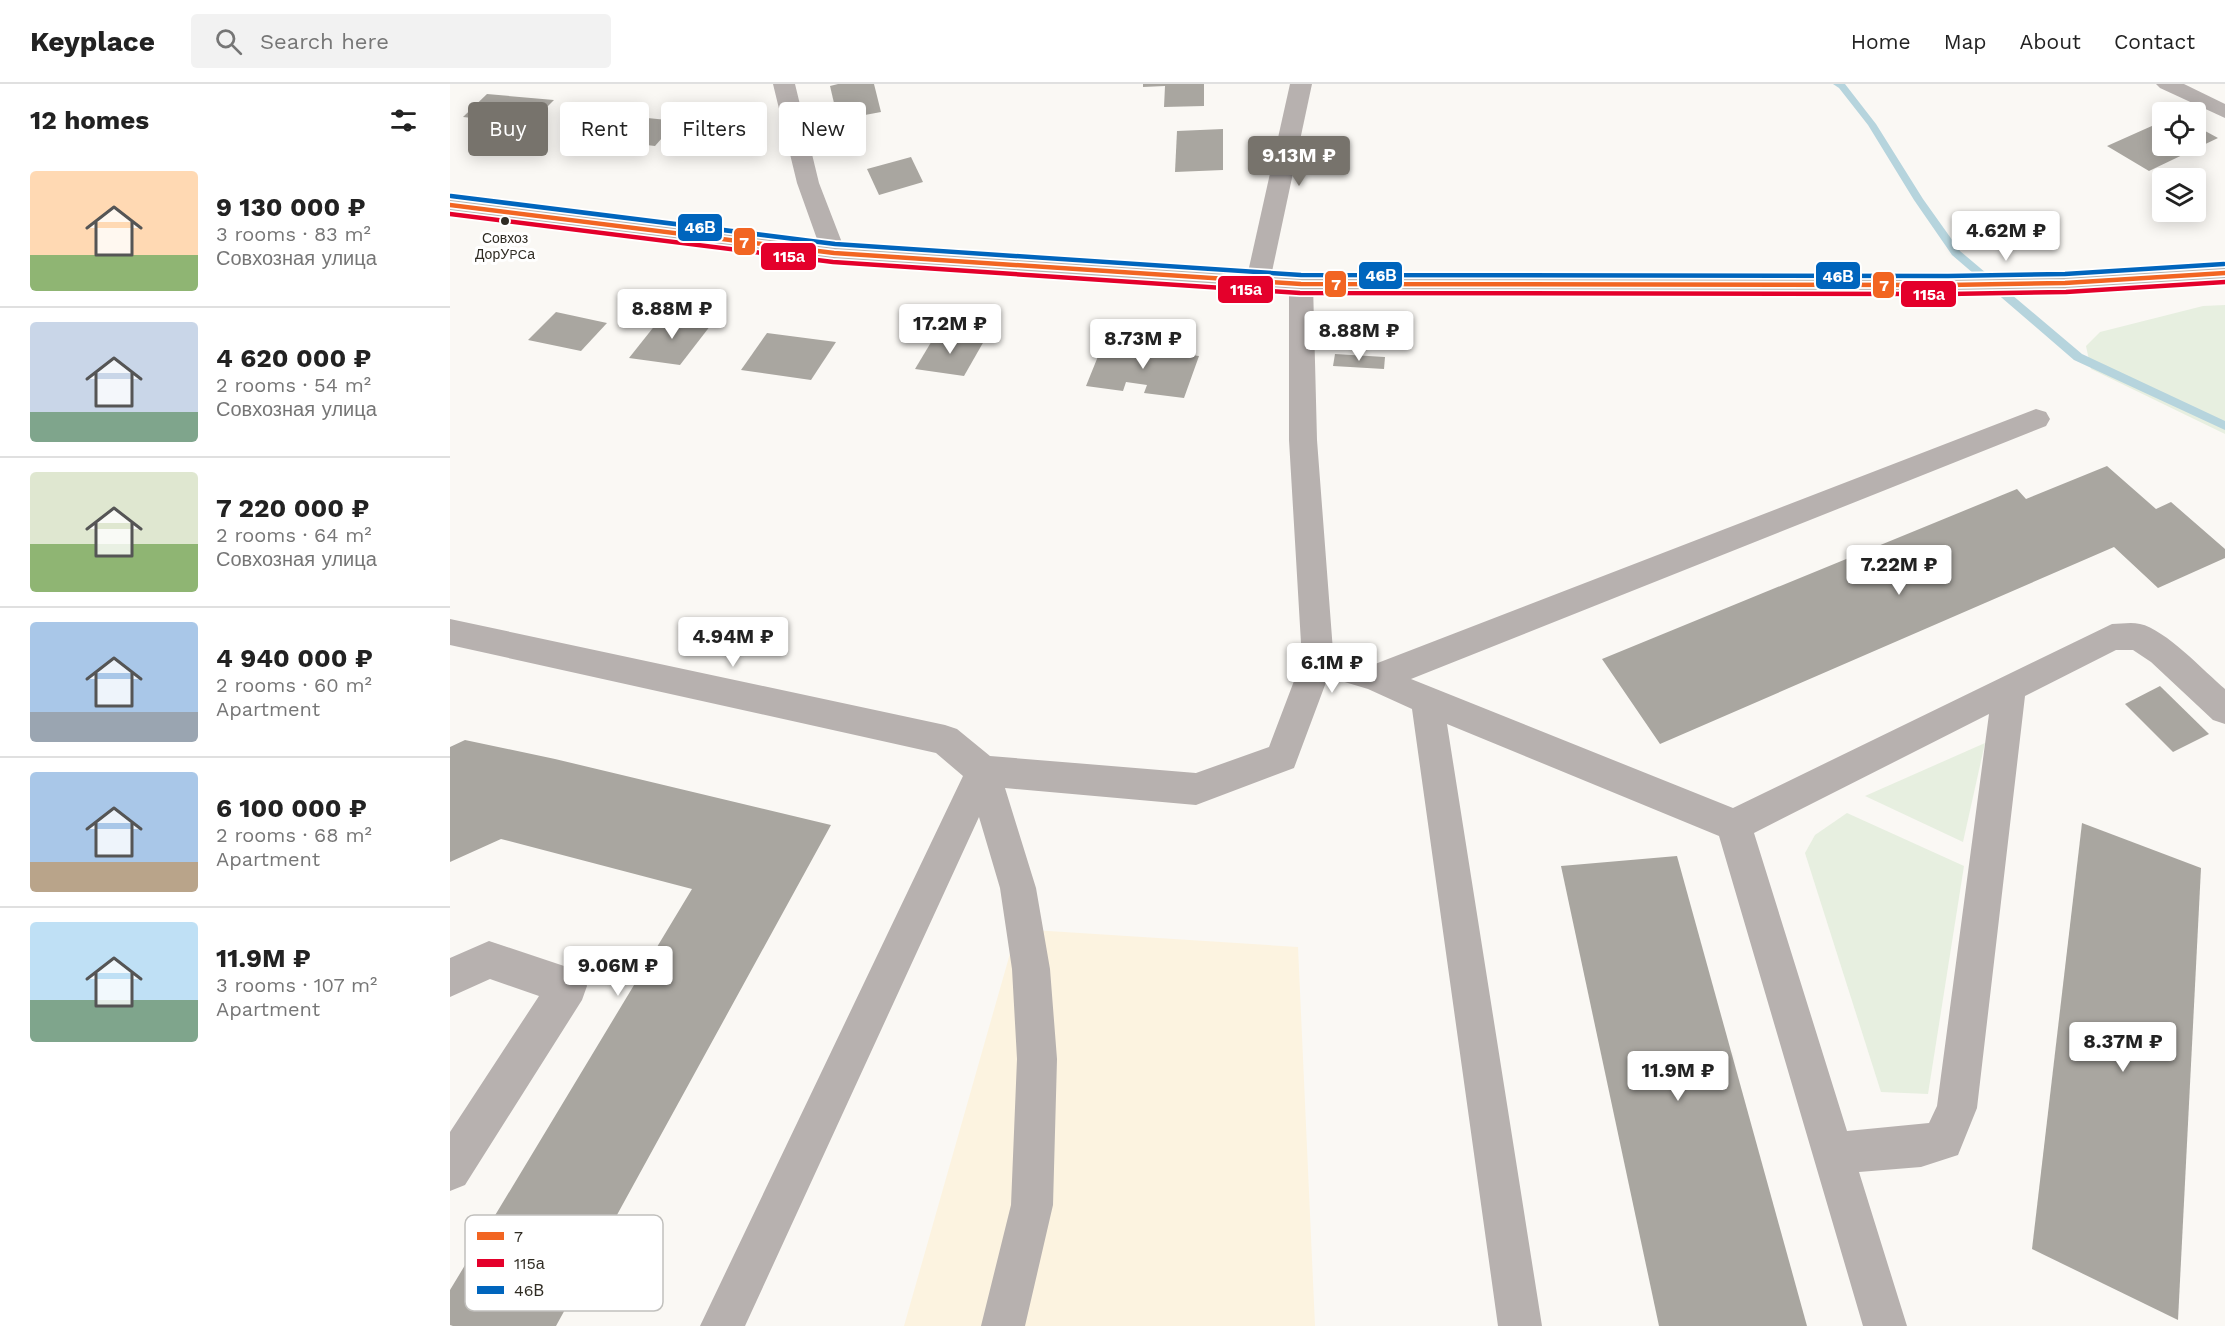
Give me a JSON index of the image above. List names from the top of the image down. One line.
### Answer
{"places":["Совхоз ДорУPCа"],"lines":["transit line 46В","transit line 7","transit line 115а"],"legend":["7","115а","46В"],"page":{"header":"Keyplace","search":"Search here","nav":["Home","Map","About","Contact"],"heading":"12 homes","chip":["Buy","Rent","Filters","New"],"price":["9.13M ₽","4.62M ₽","8.88M ₽","17.2M ₽","8.88M ₽","8.73M ₽","7.22M ₽","4.94M ₽","6.1M ₽","9.06M ₽","8.37M ₽","11.9M ₽"],"list":[{"name":"9 130 000 ₽","note":"3 rooms · 83 m² · Совхозная улица"},{"name":"4 620 000 ₽","note":"2 rooms · 54 m² · Совхозная улица"},{"name":"7 220 000 ₽","note":"2 rooms · 64 m² · Совхозная улица"},{"name":"4 940 000 ₽","note":"2 rooms · 60 m² · Apartment"},{"name":"6 100 000 ₽","note":"2 rooms · 68 m² · Apartment"},{"name":"11.9M ₽","note":"3 rooms · 107 m² · Apartment"}]}}
